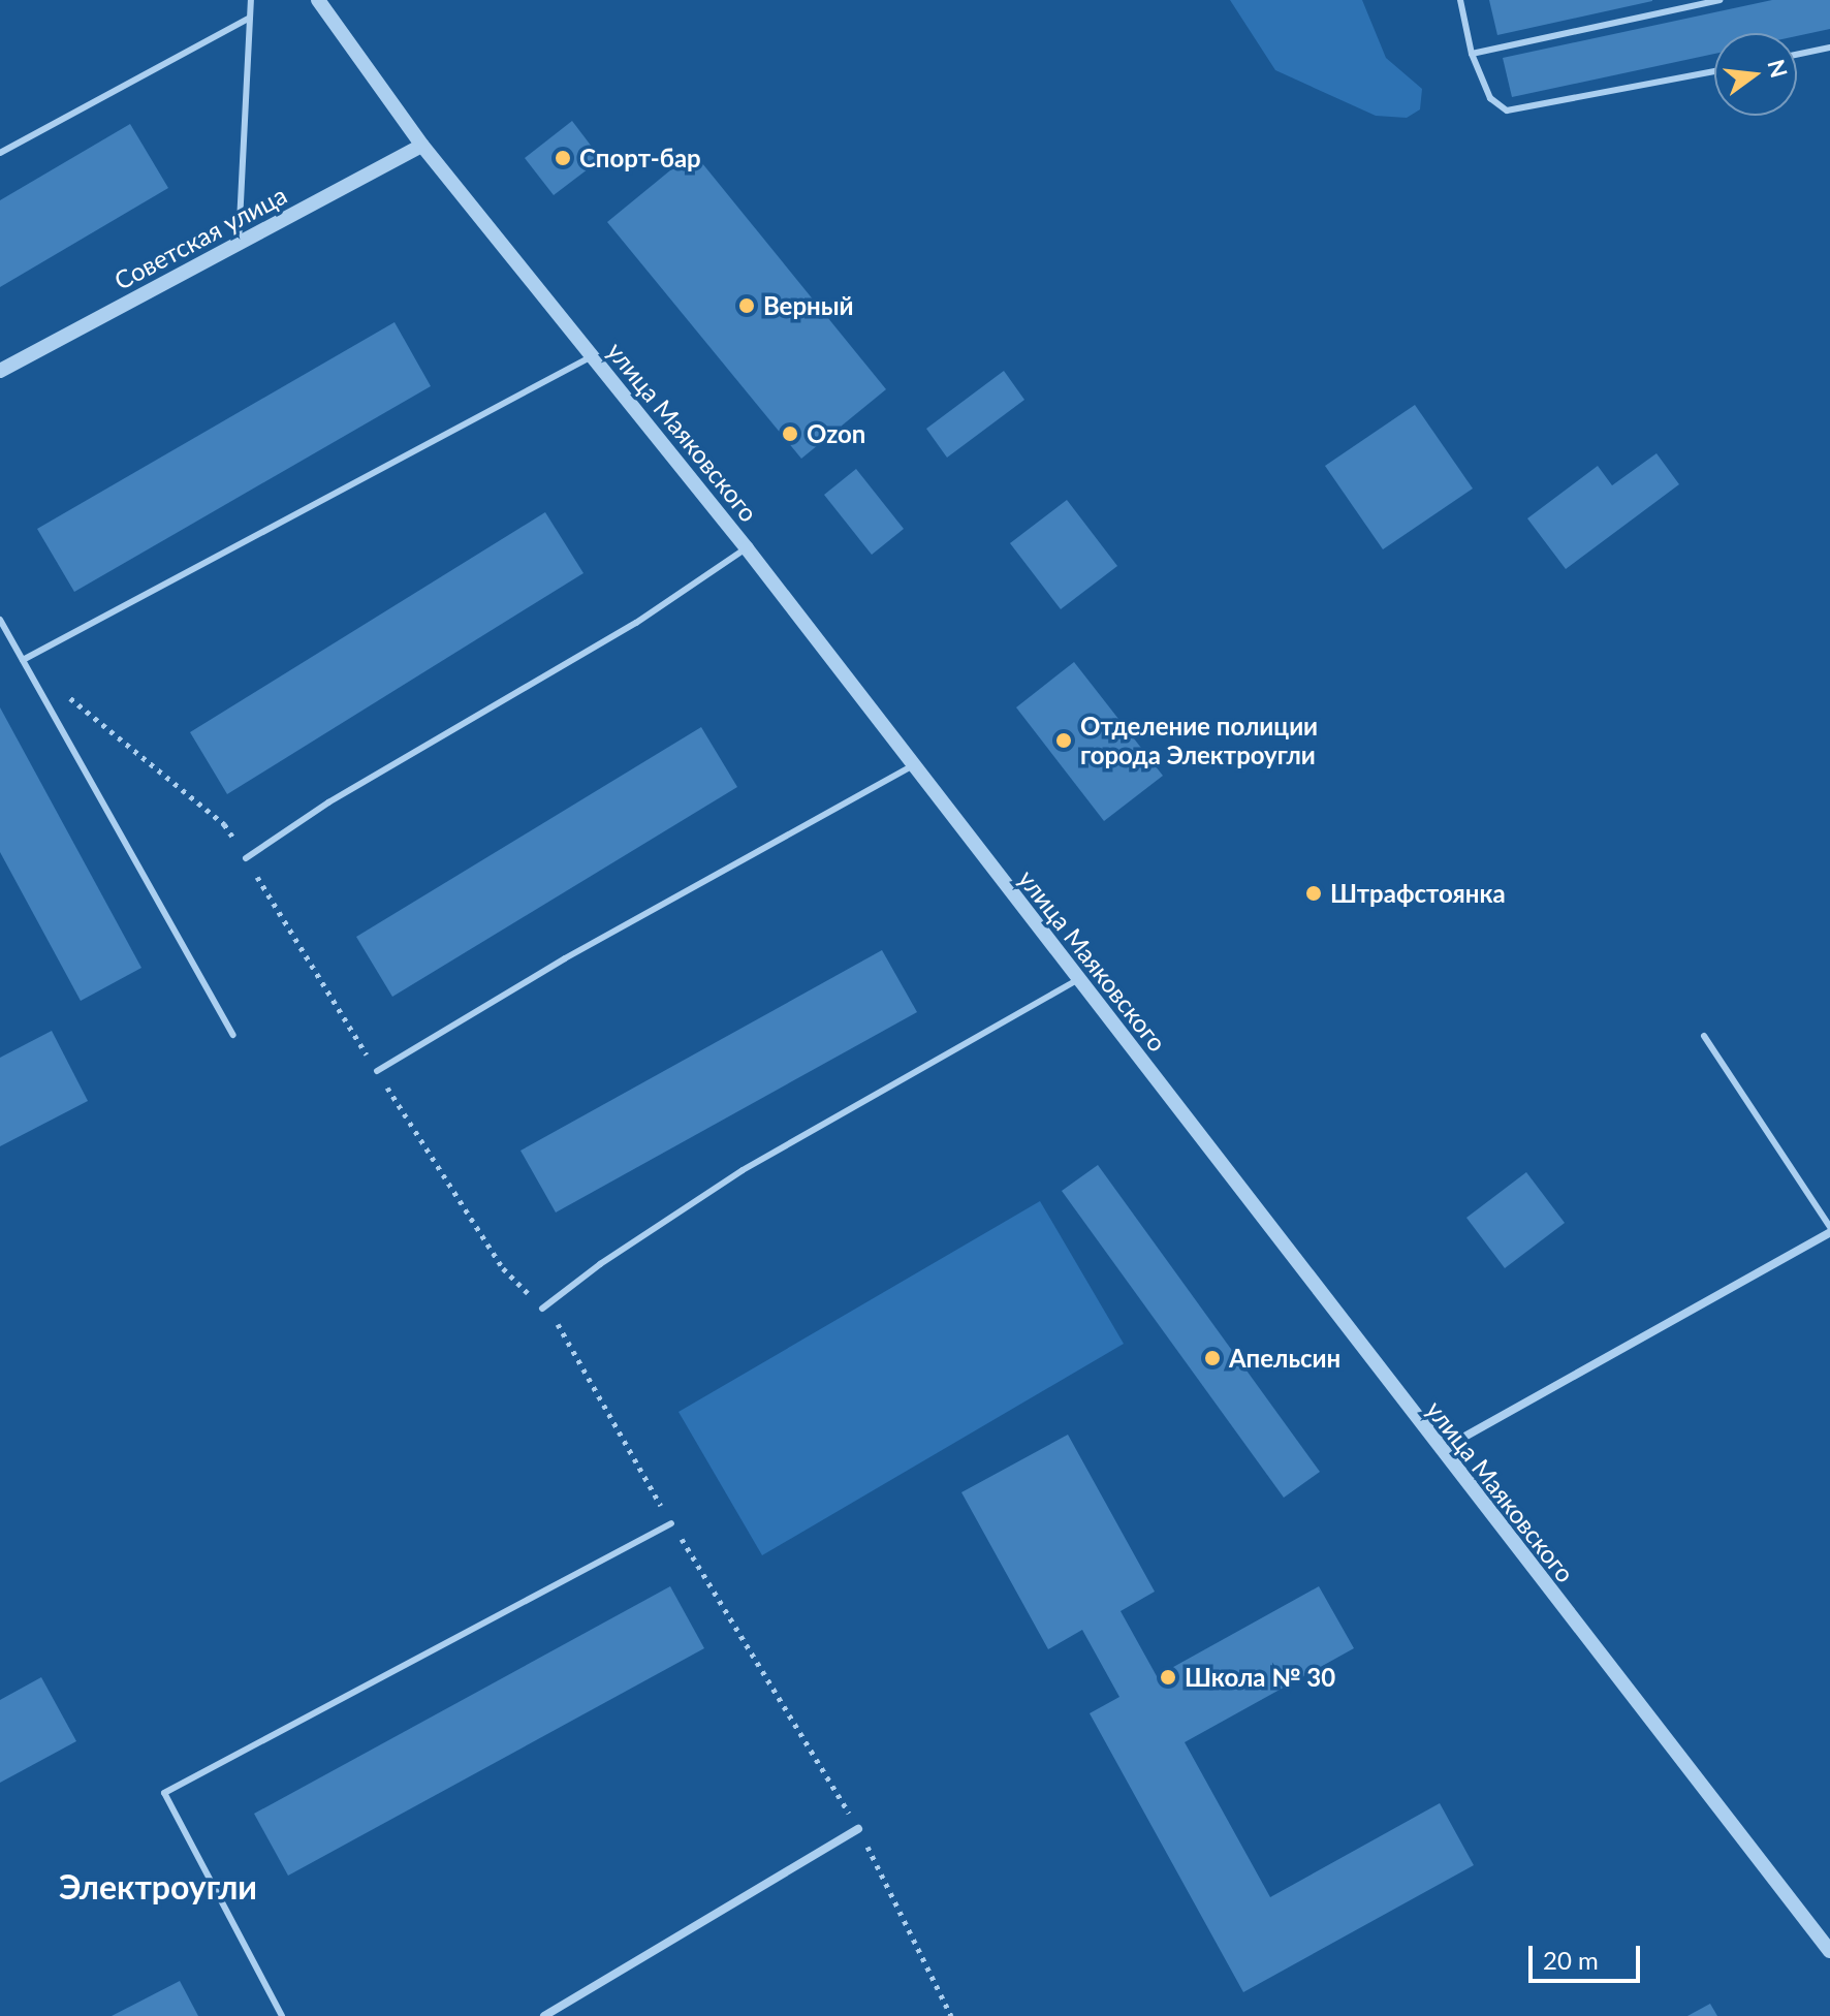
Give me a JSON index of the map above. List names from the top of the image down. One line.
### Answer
{"streets":{"street":["Советская улица","улица Маяковского"]},"crossings":[["Советская улица","улица Маяковского"]],"districts":["Электроугли"],"places":["Спорт-бар","Верный","Ozon","Отделение полиции города Электроугли","Штрафстоянка","Апельсин","Школа № 30"],"scale_bar":"20 m","north":"right"}
